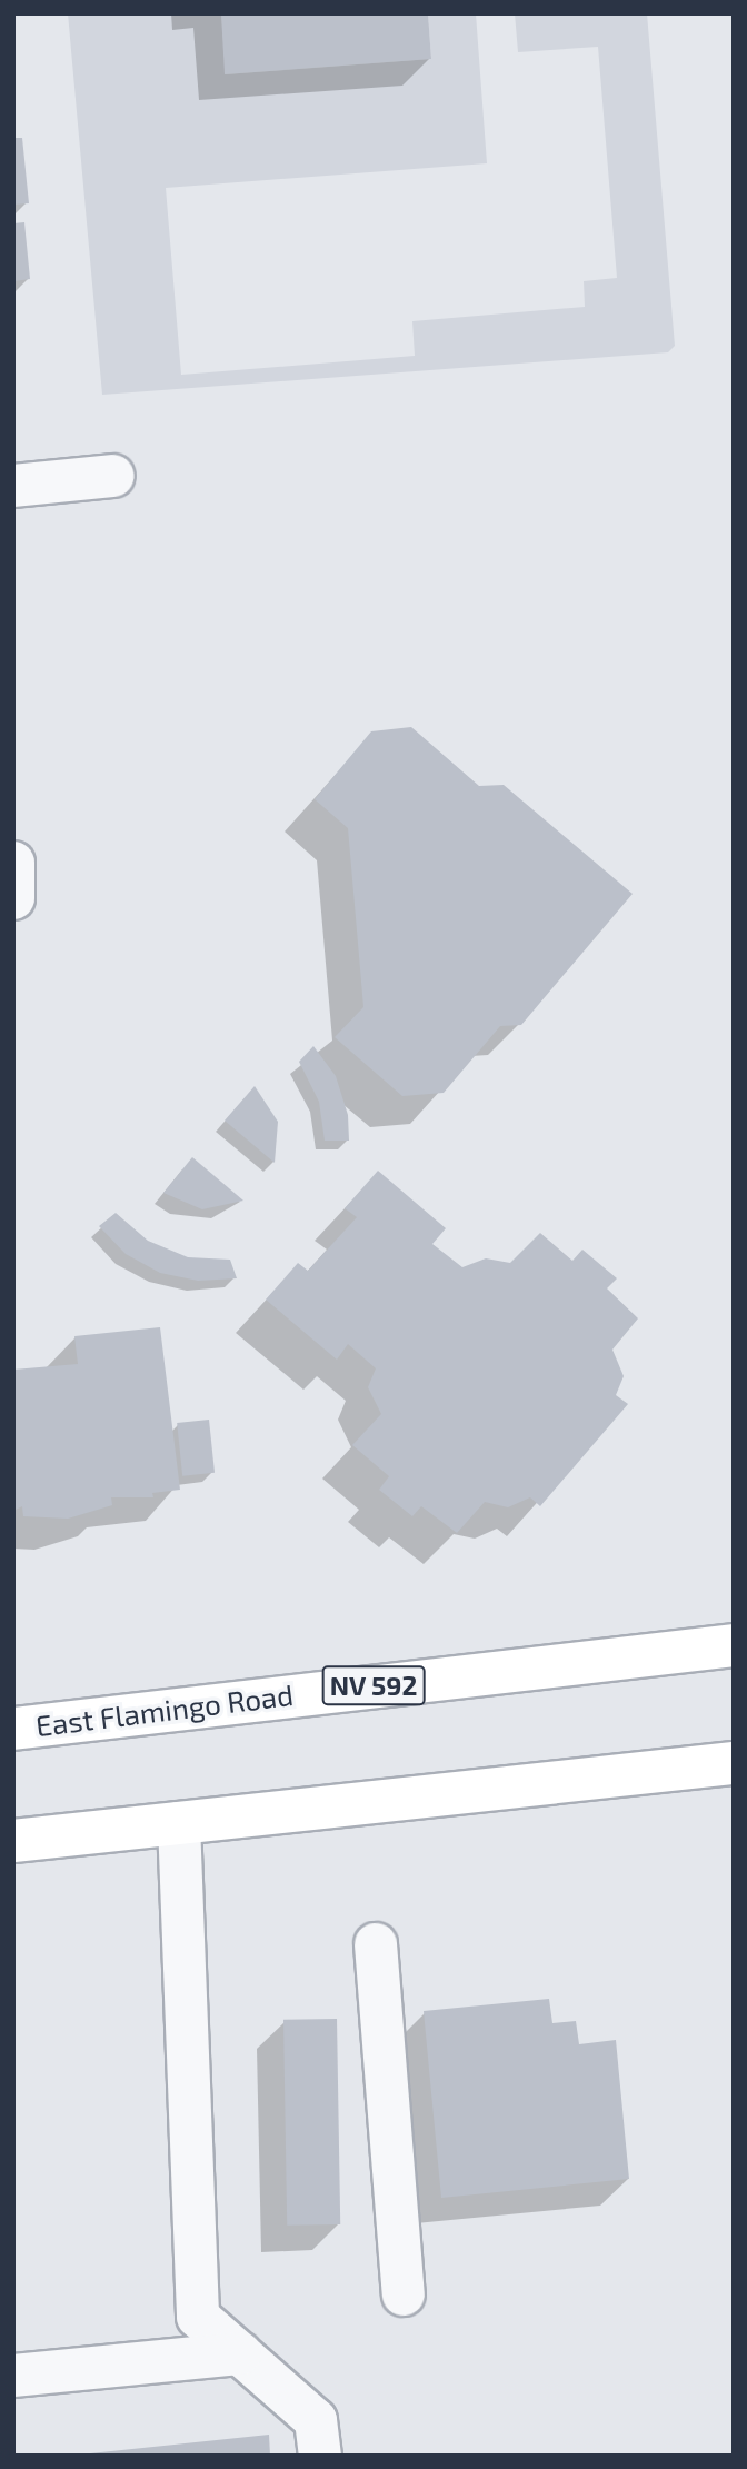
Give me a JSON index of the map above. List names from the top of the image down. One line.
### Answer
{"streets":{"main road":["NV 592","East Flamingo Road"]}}
